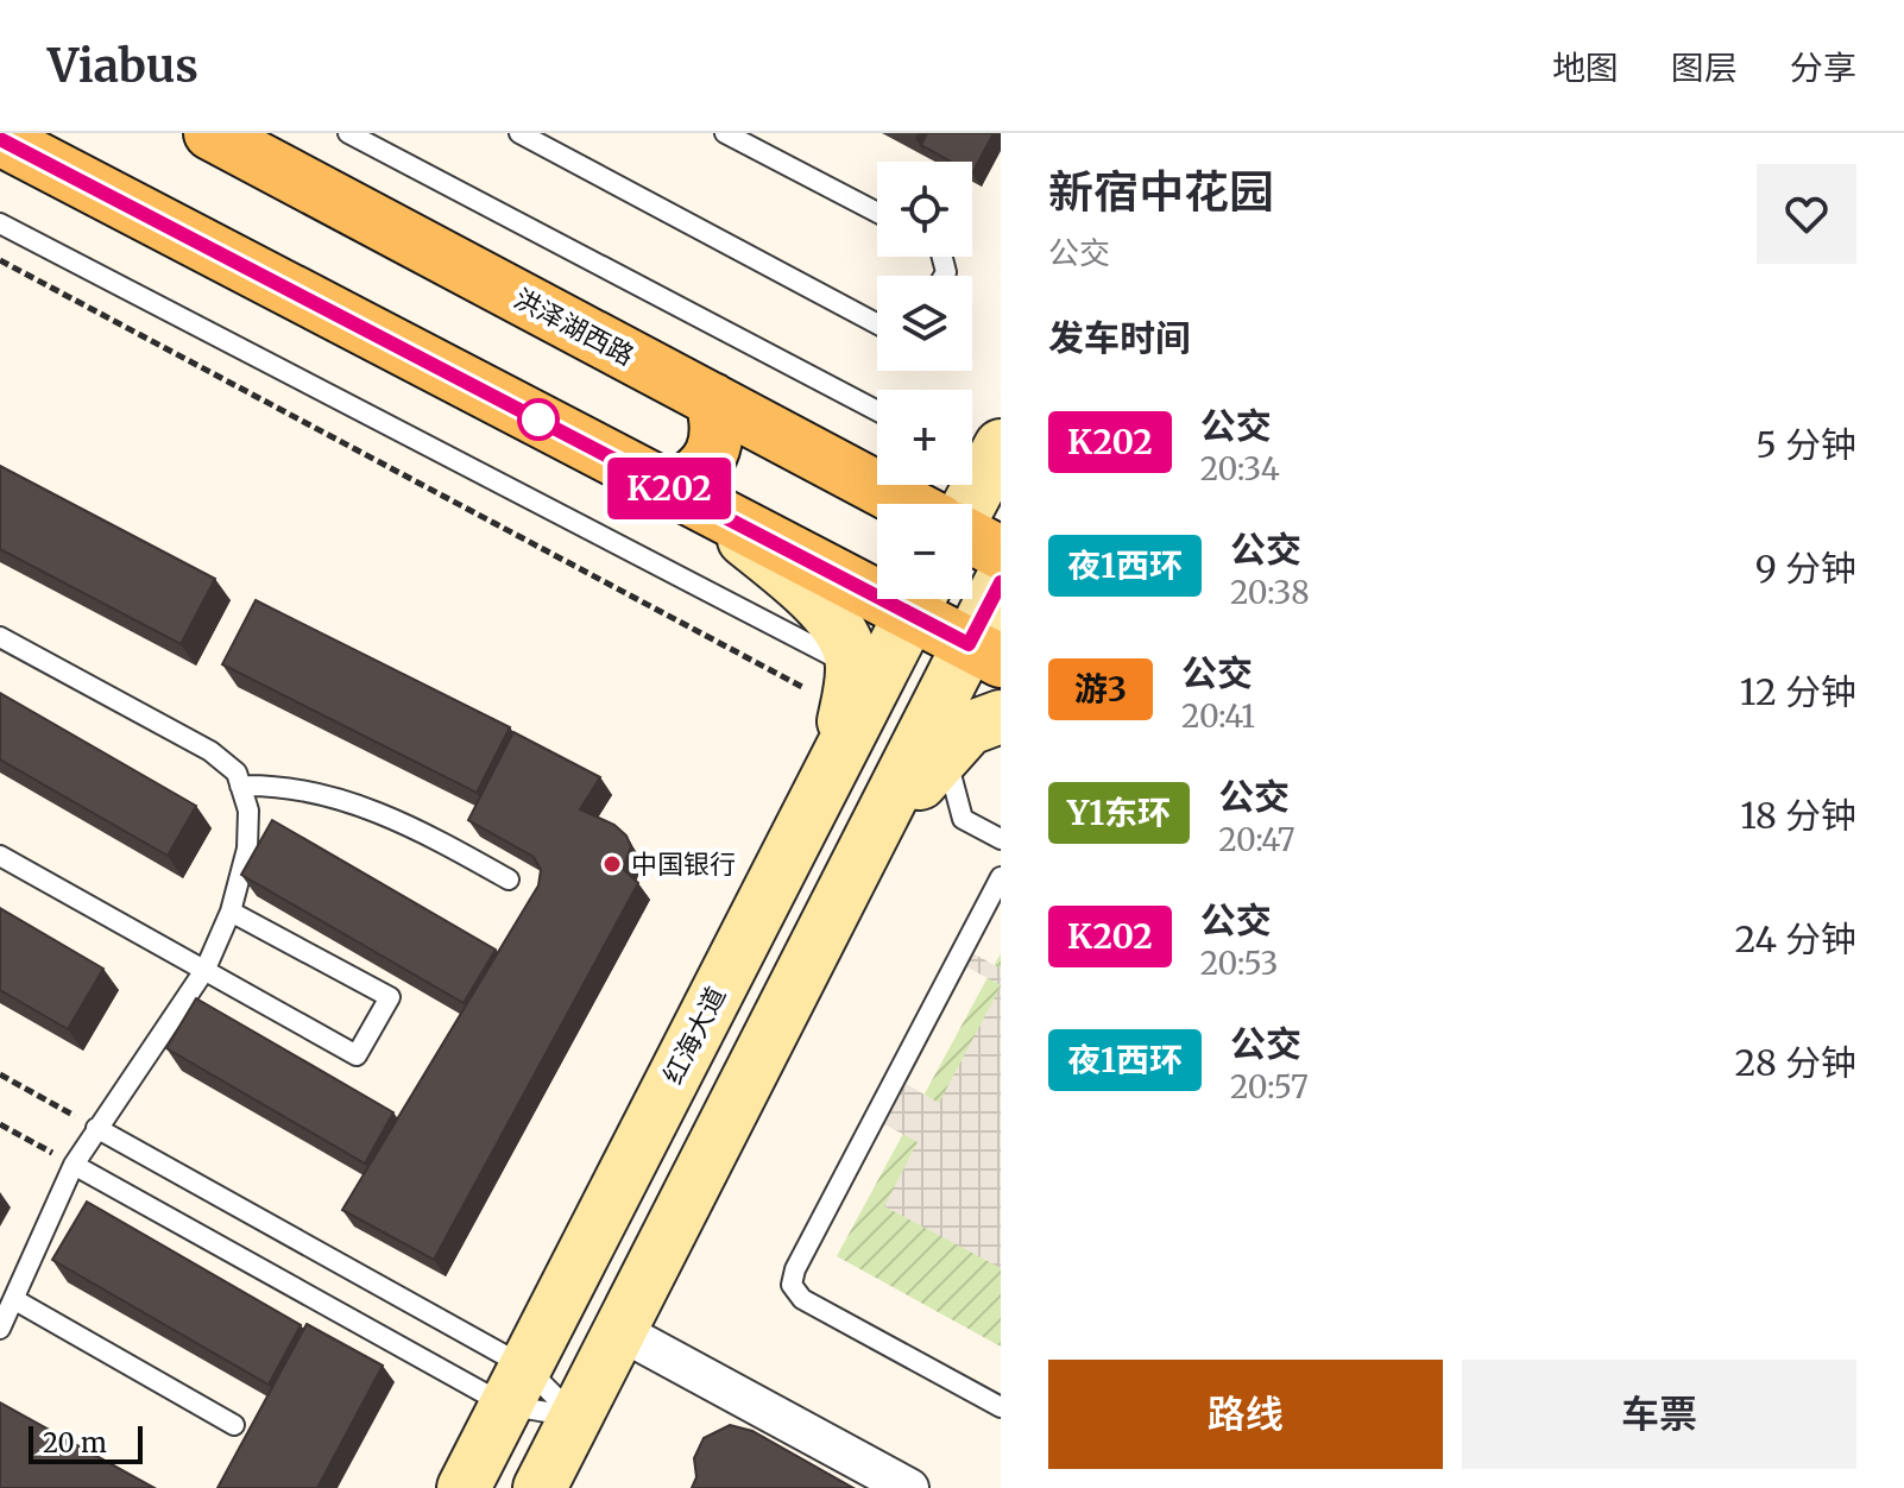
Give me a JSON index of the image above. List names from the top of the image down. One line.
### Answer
{"streets":{"main road":["洪泽湖西路","红海大道"]},"places":["中国银行"],"lines":["bus line K202"],"scale_bar":"20 m","page":{"header":"Viabus","nav":["地图","图层","分享"],"on_map":"K202","heading":[["新宿中花园","公交"],"发车时间"],"map_buttons":["+","−"],"list":[{"mark":"K202","name":"公交","note":"20:34","value":"5 分钟"},{"mark":"夜1西环","name":"公交","note":"20:38","value":"9 分钟"},{"mark":"游3","name":"公交","note":"20:41","value":"12 分钟"},{"mark":"Y1东环","name":"公交","note":"20:47","value":"18 分钟"},{"mark":"K202","name":"公交","note":"20:53","value":"24 分钟"},{"mark":"夜1西环","name":"公交","note":"20:57","value":"28 分钟"}],"buttons":["路线","车票"],"scale":"20 m"}}
